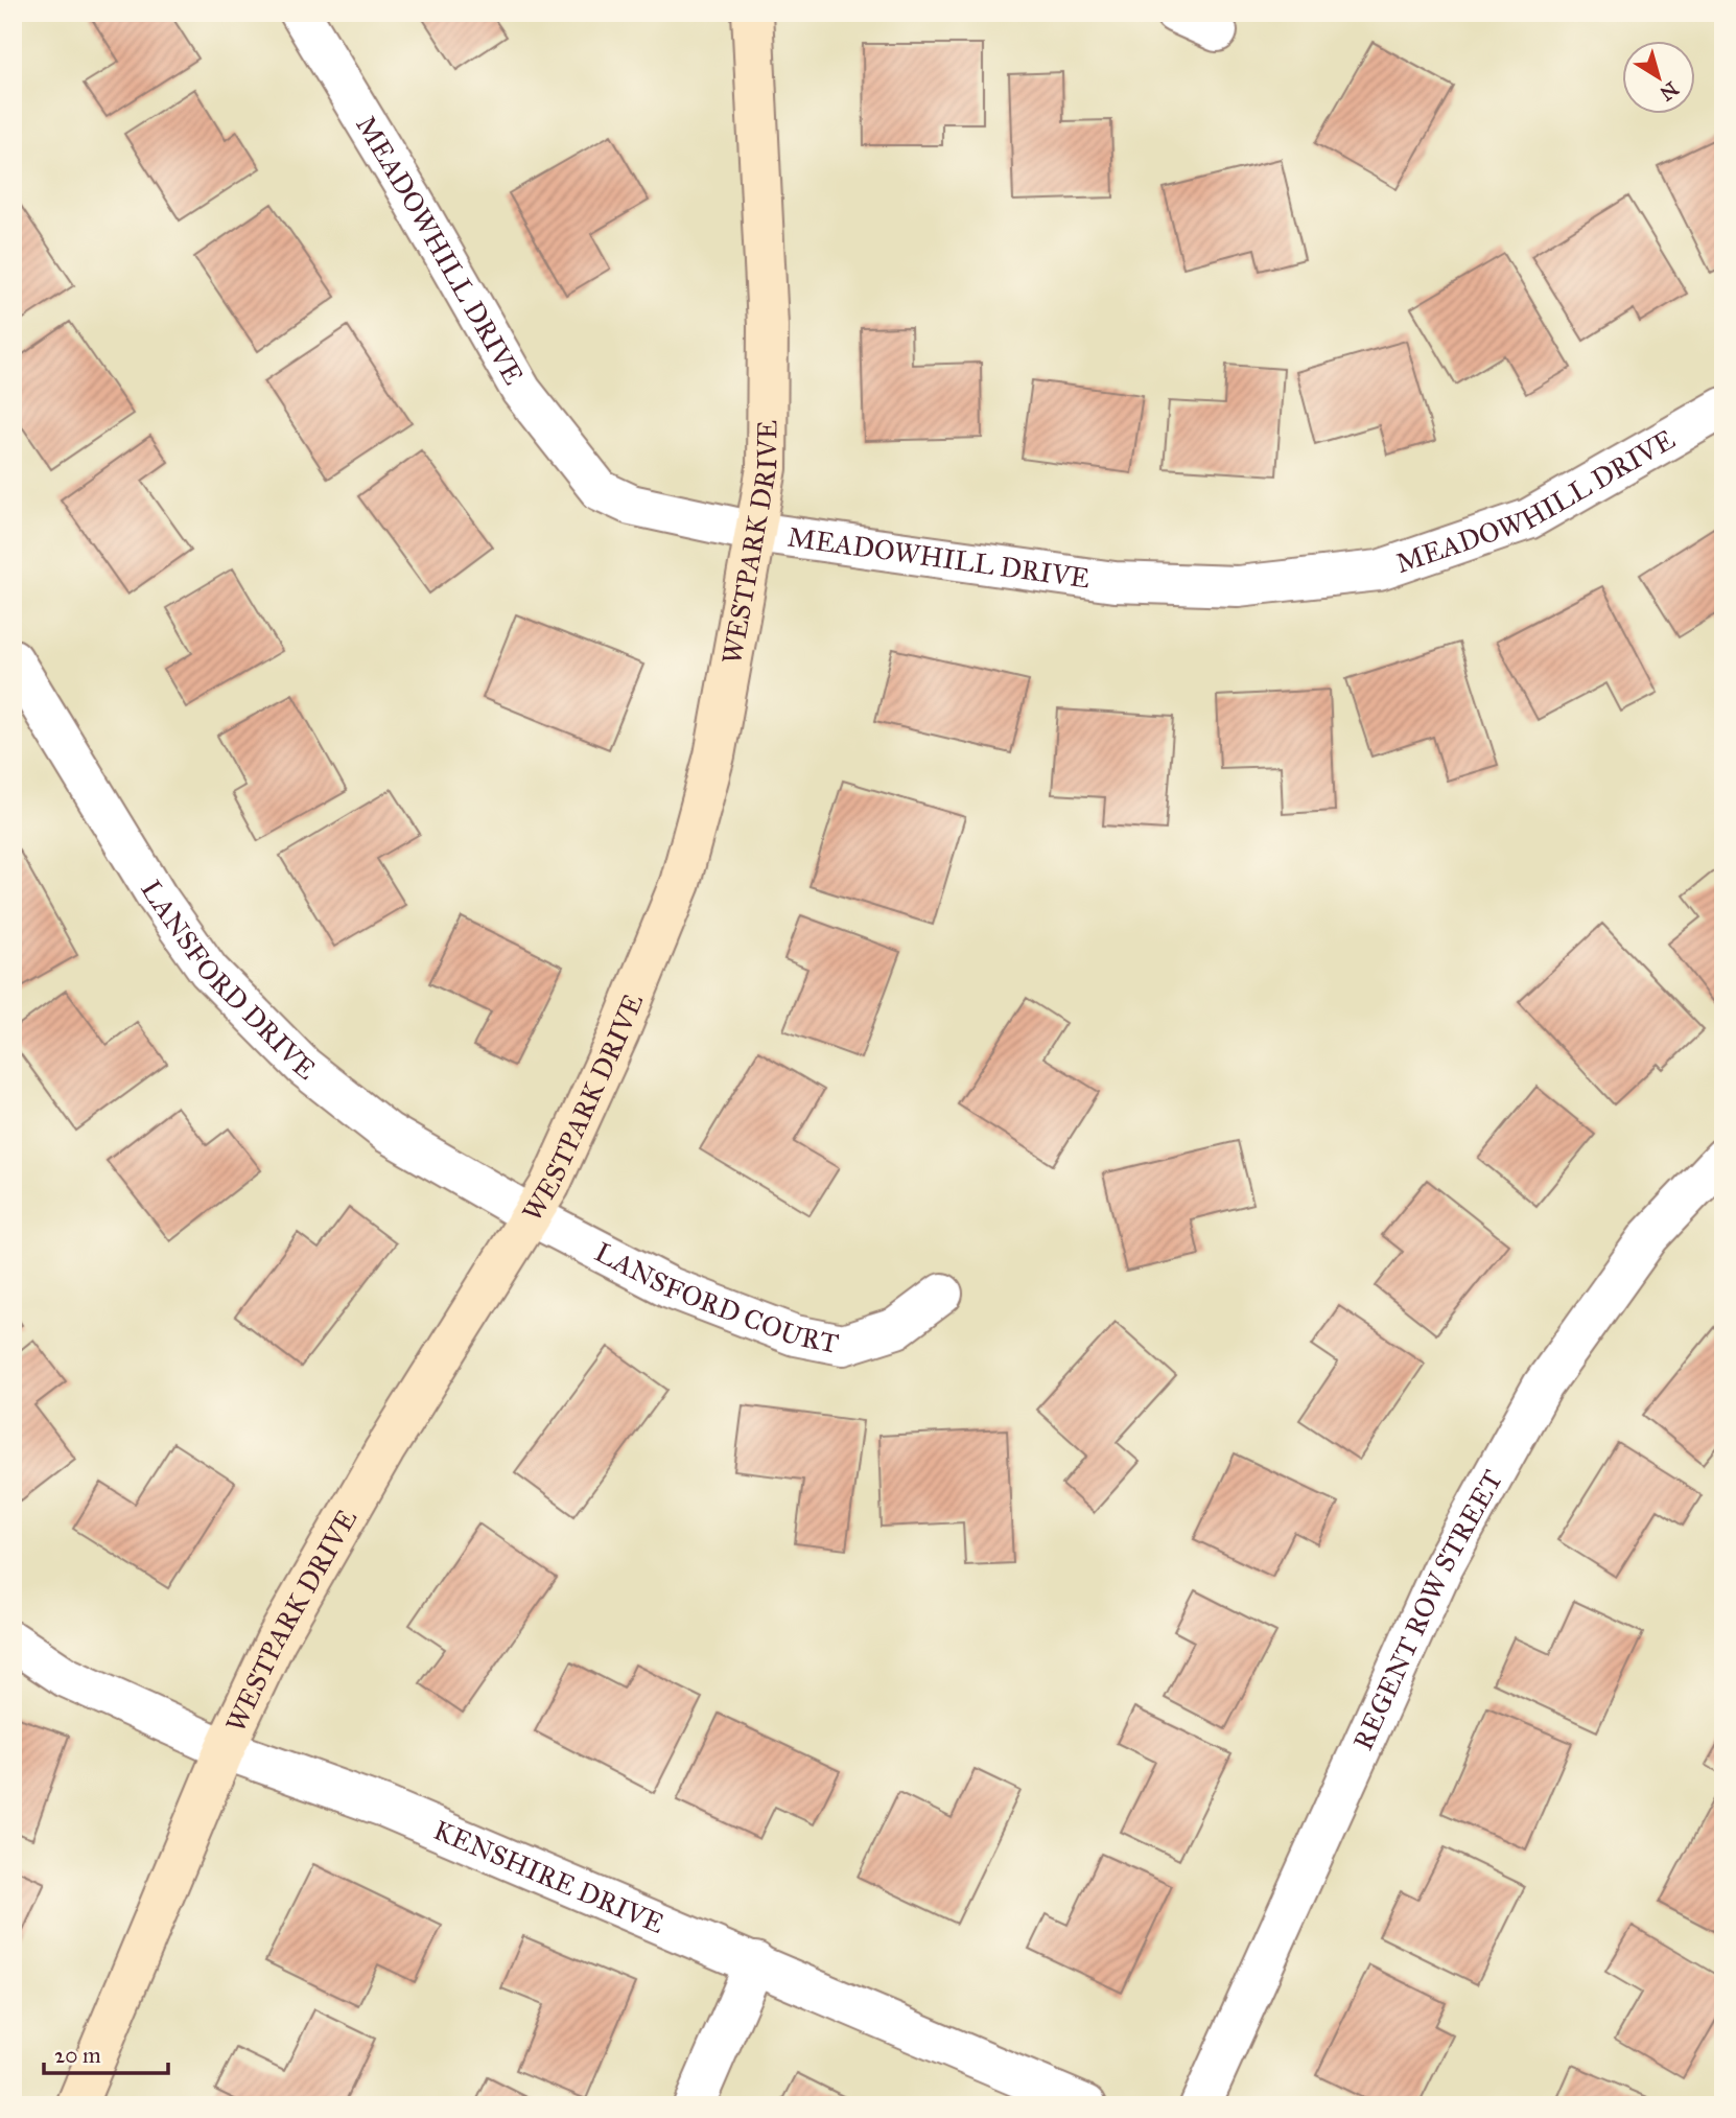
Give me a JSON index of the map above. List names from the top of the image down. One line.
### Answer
{"streets":{"street":["MEADOWHILL DRIVE","WESTPARK DRIVE","LANSFORD DRIVE","LANSFORD COURT","REGENT ROW STREET","KENSHIRE DRIVE"]},"crossings":[["MEADOWHILL DRIVE","WESTPARK DRIVE"],["WESTPARK DRIVE","LANSFORD DRIVE"],["WESTPARK DRIVE","LANSFORD COURT"],["WESTPARK DRIVE","KENSHIRE DRIVE"],["LANSFORD DRIVE","LANSFORD COURT"]],"scale_bar":"20 m","north":"bottom right"}
